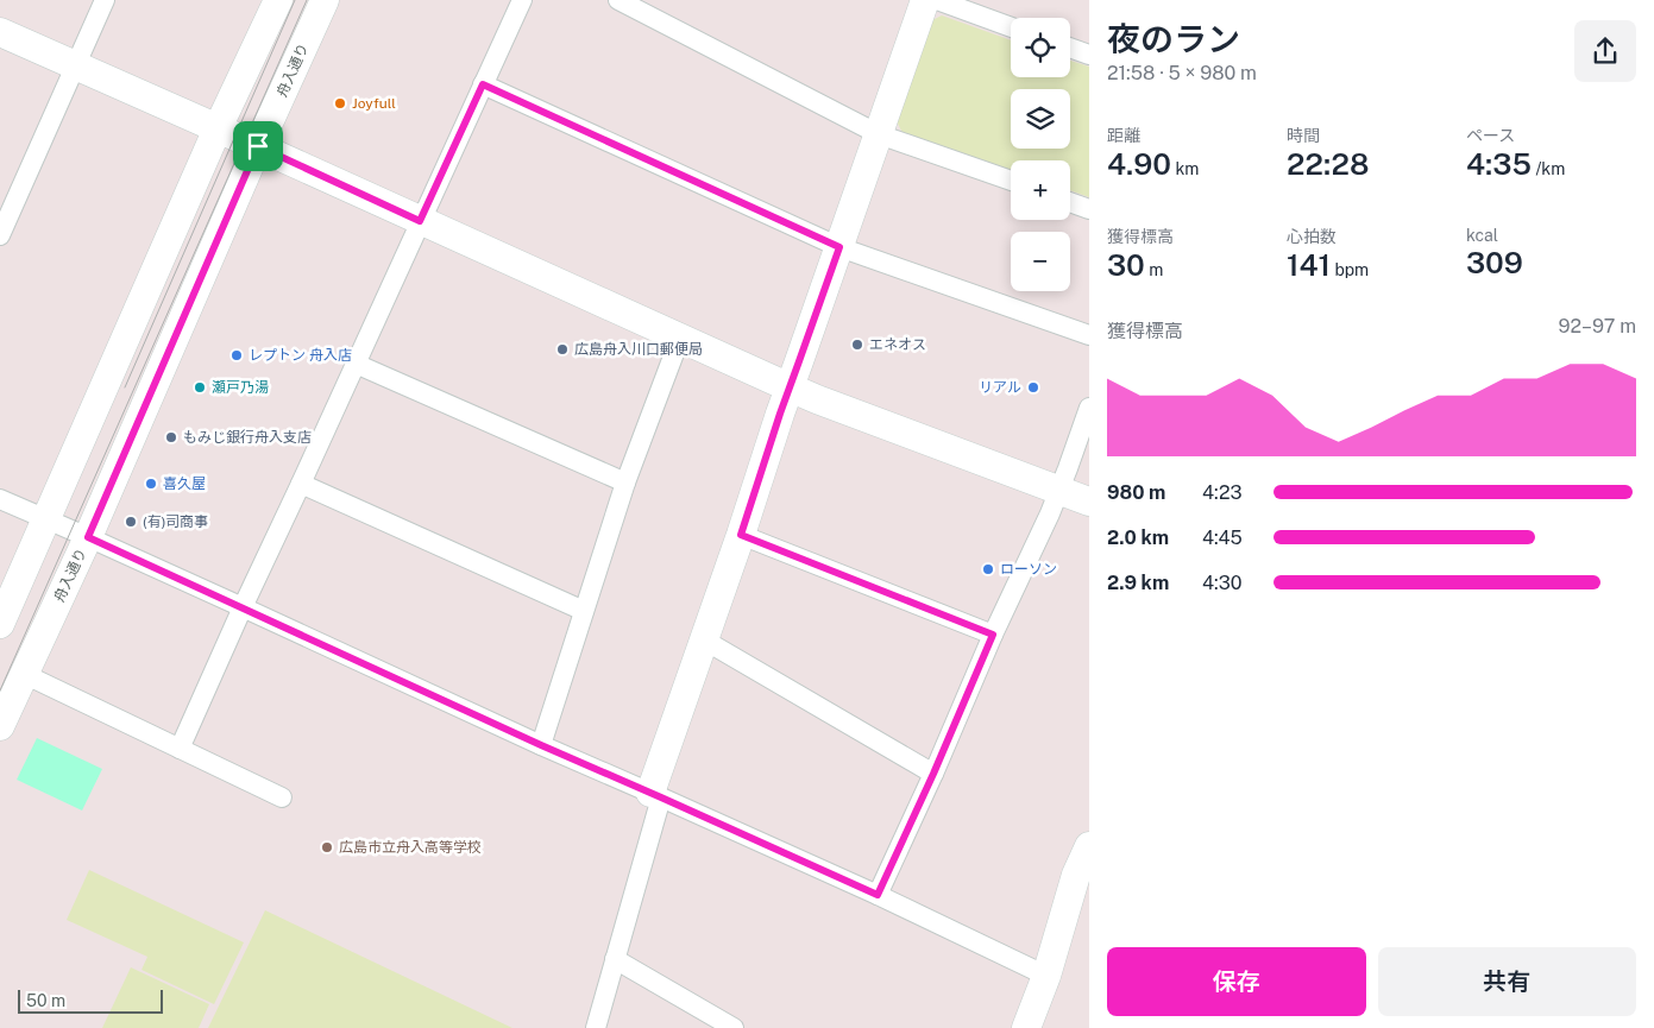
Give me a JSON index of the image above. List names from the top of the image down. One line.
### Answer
{"streets":{"street":["舟入通り"]},"places":["Joyfull","エネオス","広島舟入川口郵便局","レプトン 舟入店","瀬戸乃湯","リアル","もみじ銀行舟入支店","喜久屋","(有)司商事","ローソン","広島市立舟入高等学校"],"scale_bar":"50 m","page":{"heading":["夜のラン","21:58 · 5 × 980 m"],"map_buttons":["+","−"],"stats":[["距離","4.90 km"],["時間","22:28"],["ペース","4:35 /km"],["獲得標高","30 m"],["心拍数","141 bpm"],["kcal","309"]],"chart":["獲得標高","92–97 m"],"list":[{"name":"980 m","note":"4:23"},{"name":"2.0 km","note":"4:45"},{"name":"2.9 km","note":"4:30"}],"buttons":["保存","共有"],"scale":"50 m"}}
